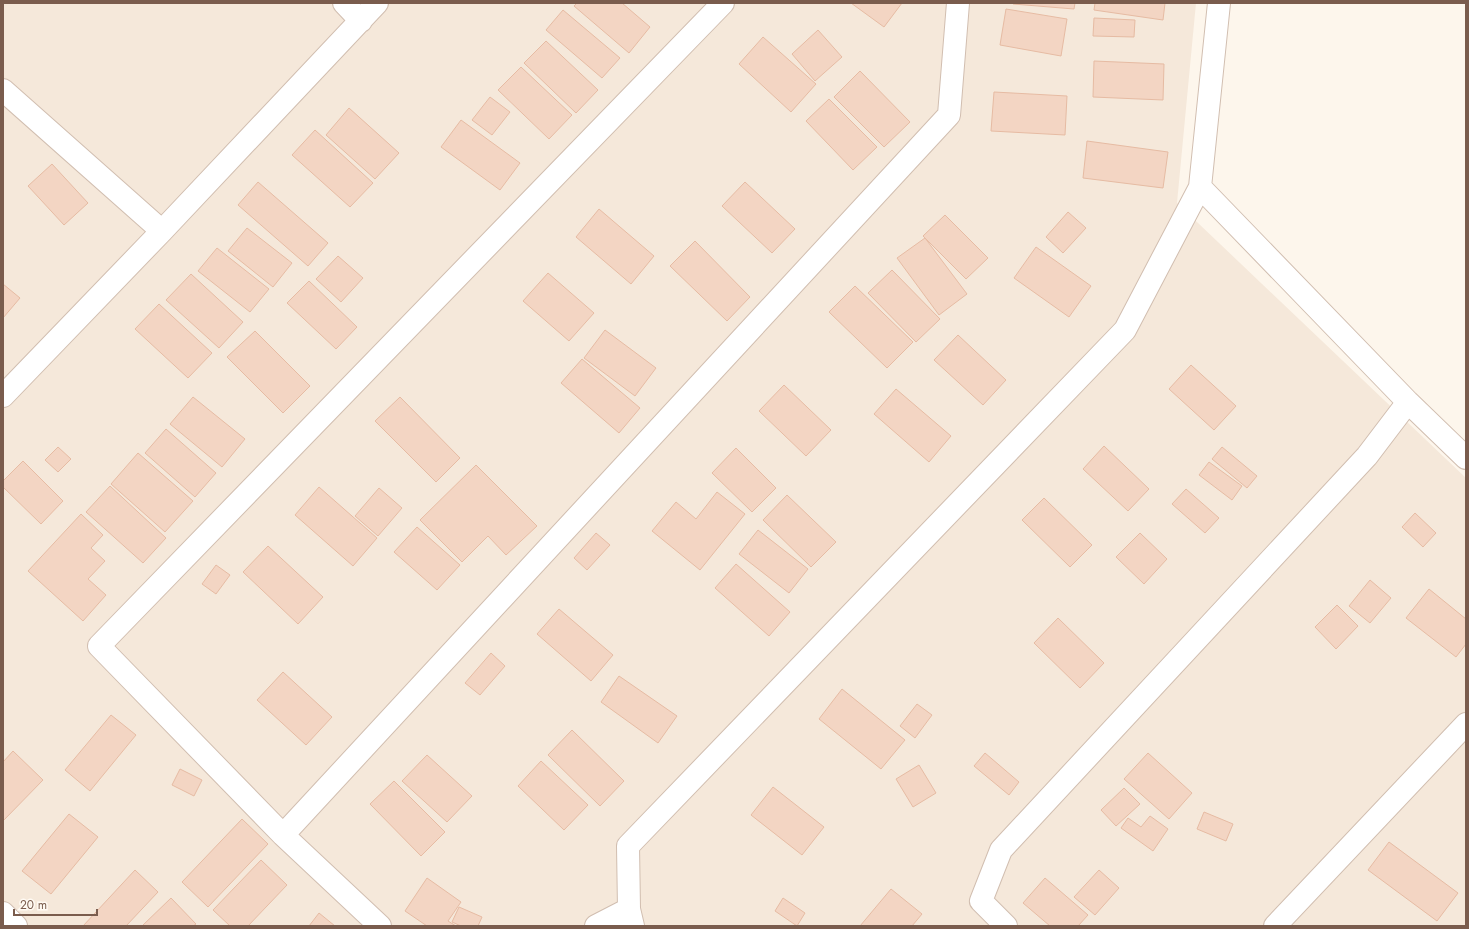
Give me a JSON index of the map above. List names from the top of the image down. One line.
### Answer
{"scale_bar":"20 m"}
